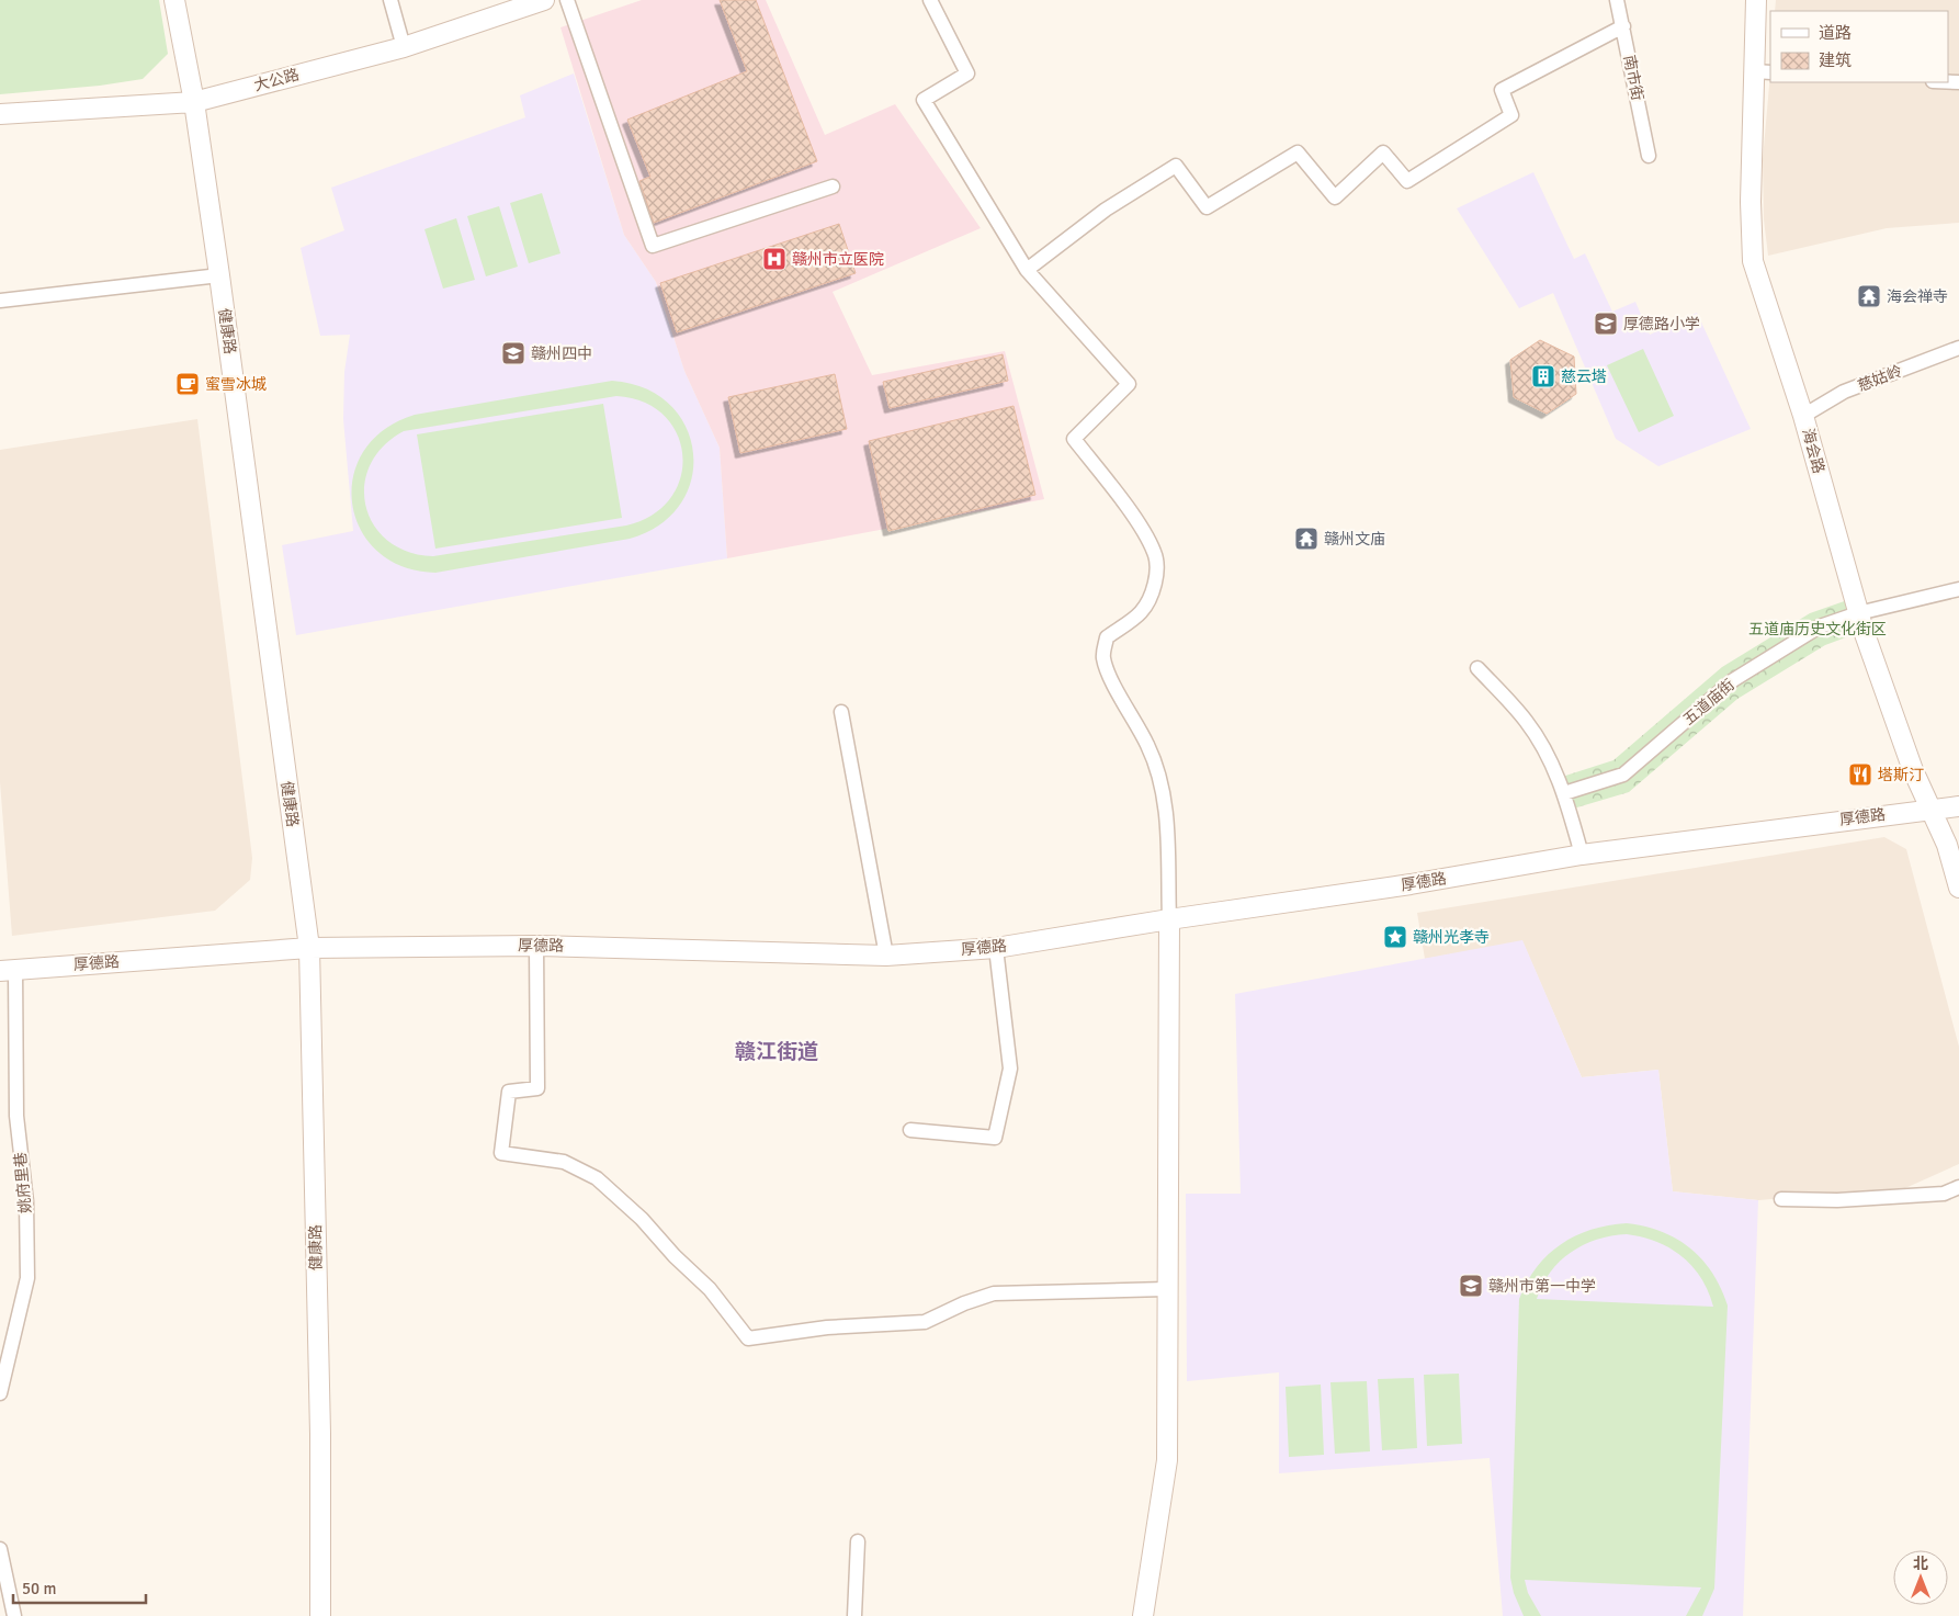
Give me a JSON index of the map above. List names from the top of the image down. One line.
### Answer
{"streets":{"street":["南市街","大公路","健康路","慈姑岭","海会路","五道庙街","厚德路","姚府里巷"]},"crossings":[["大公路","健康路"],["健康路","厚德路"],["慈姑岭","海会路"],["海会路","五道庙街"],["海会路","厚德路"],["厚德路","姚府里巷"]],"districts":["赣江街道"],"parks":["五道庙历史文化街区"],"places":{"hospital":["赣州市立医院"],"temple":["海会禅寺","赣州文庙"],"school or university":["厚德路小学","赣州四中","赣州市第一中学"],"building":["慈云塔"],"cafe":["蜜雪冰城"],"restaurant":["塔斯汀"],"place":["赣州光孝寺"]},"legend":["道路","建筑"],"scale_bar":"50 m","north":"top"}
